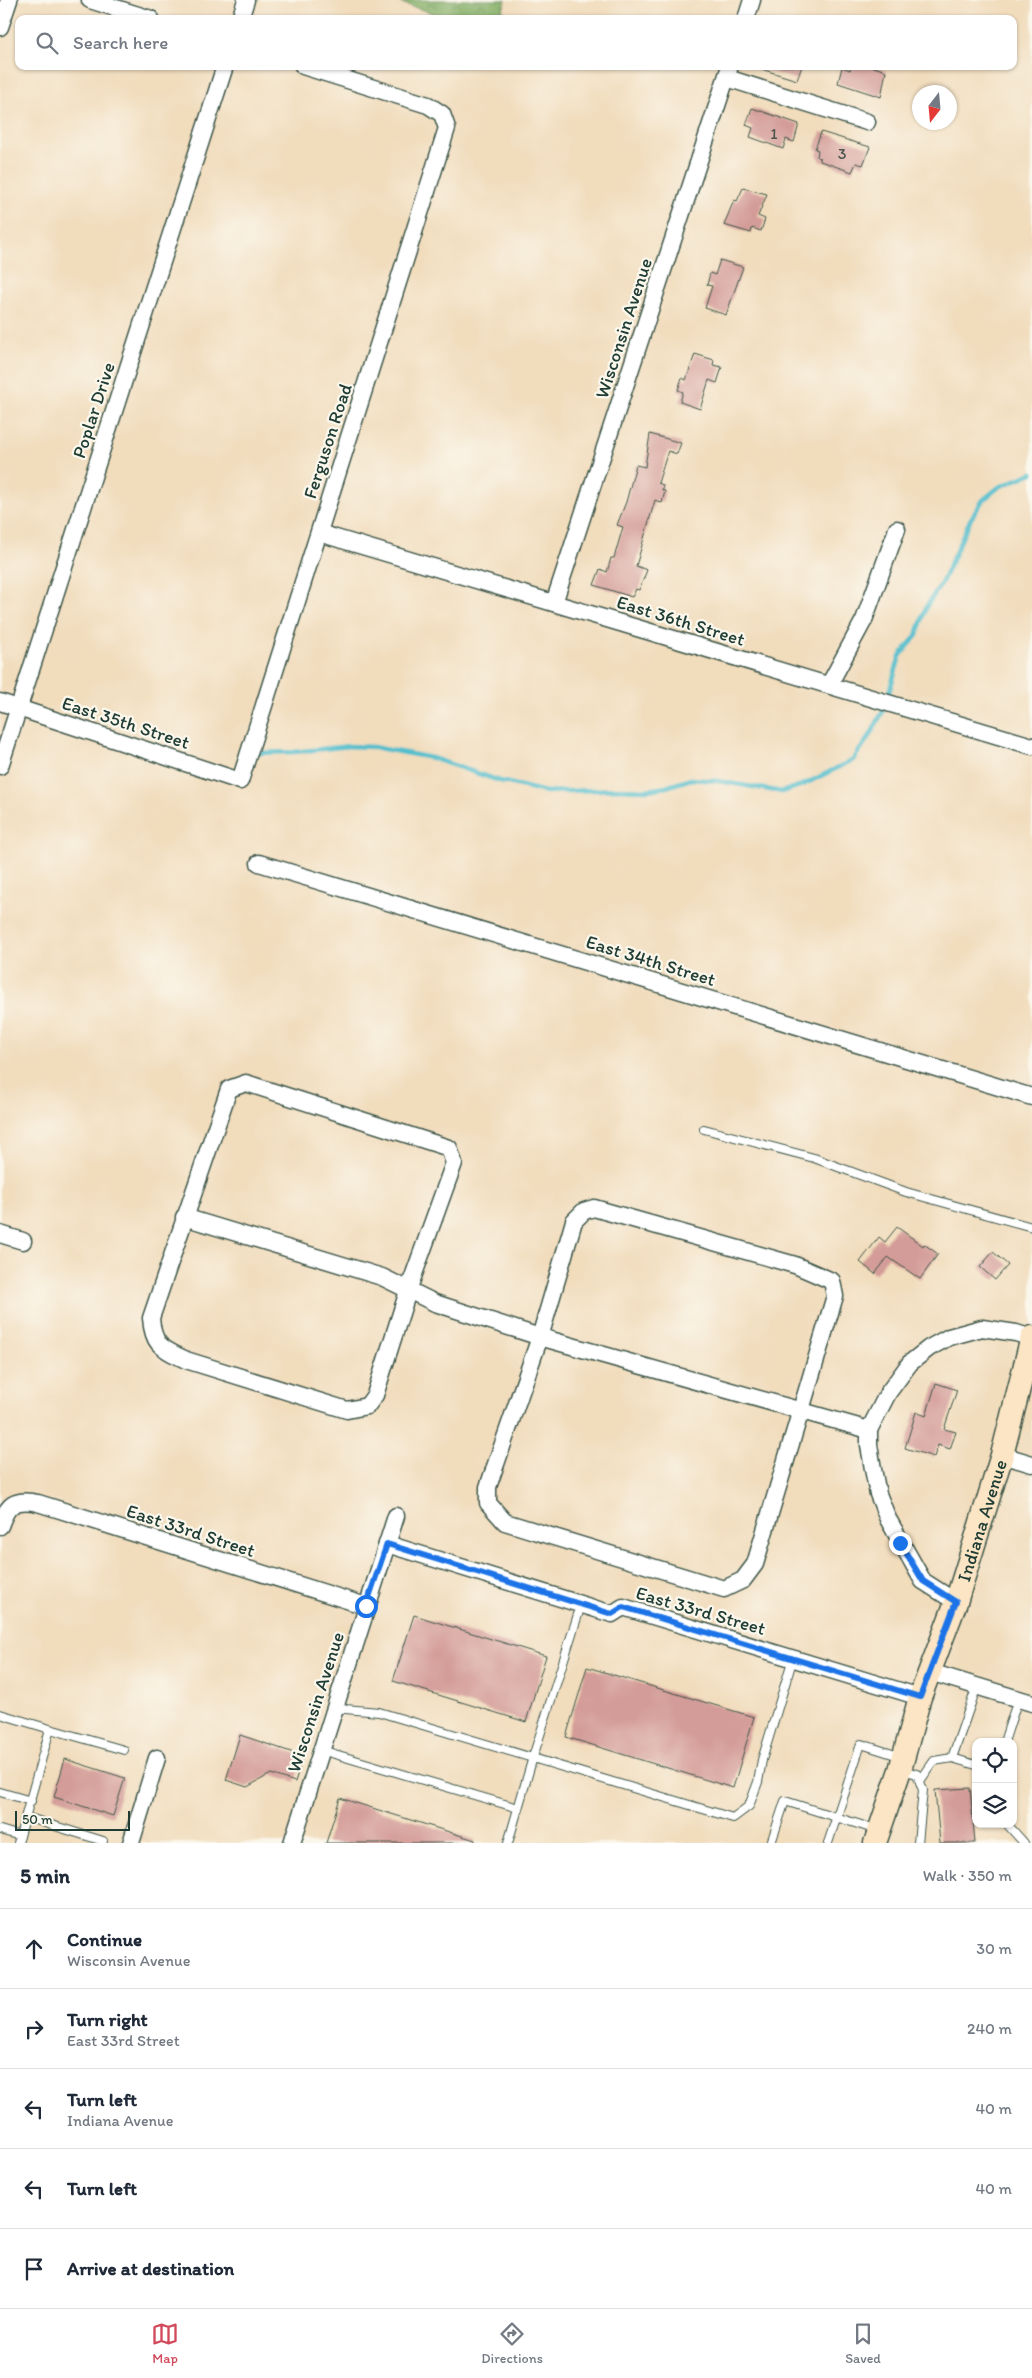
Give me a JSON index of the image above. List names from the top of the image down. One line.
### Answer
{"streets":{"street":["Wisconsin Avenue","Poplar Drive","Ferguson Road","East 36th Street","East 35th Street","East 34th Street","Indiana Avenue","East 33rd Street"]},"crossings":[["Wisconsin Avenue","East 36th Street"],["Wisconsin Avenue","East 33rd Street"],["Poplar Drive","East 35th Street"],["Ferguson Road","East 36th Street"],["Ferguson Road","East 35th Street"],["Indiana Avenue","East 33rd Street"]],"house_numbers":["1","3"],"scale_bar":"50 m","north":"bottom","page":{"search":"Search here","scale":"50 m","heading":["5 min","Walk · 350 m"],"list":[["Continue","Wisconsin Avenue","30 m"],["Turn right","East 33rd Street","240 m"],["Turn left","Indiana Avenue","40 m"],["Turn left","40 m"],"Arrive at destination"],"nav":["Map","Directions","Saved"]}}
